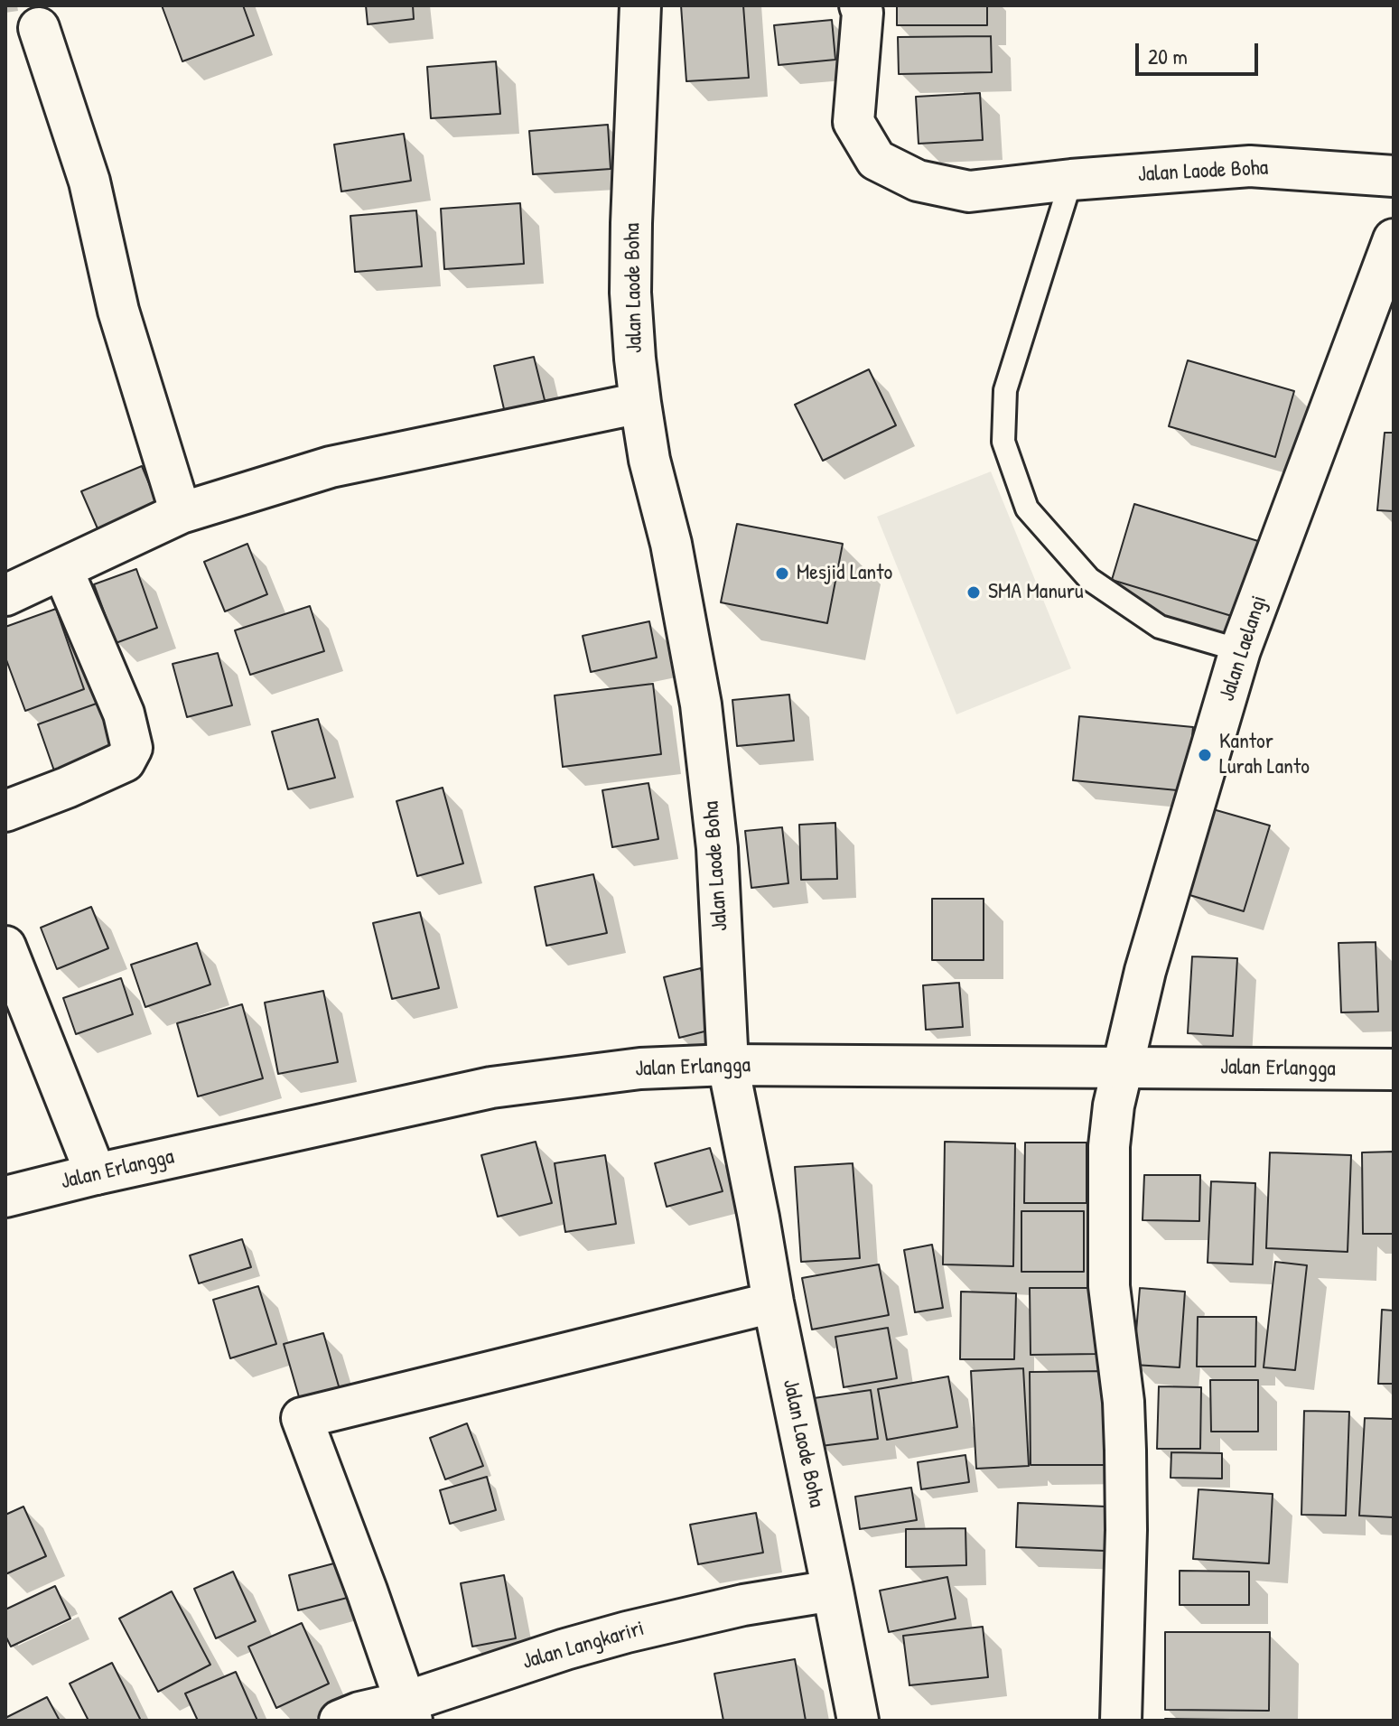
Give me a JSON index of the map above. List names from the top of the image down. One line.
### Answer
{"streets":{"street":["Jalan Laode Boha","Jalan Laelangi","Jalan Erlangga","Jalan Langkariri"]},"crossings":[["Jalan Laode Boha","Jalan Erlangga"],["Jalan Laode Boha","Jalan Langkariri"],["Jalan Laelangi","Jalan Erlangga"]],"places":["Mesjid Lanto","SMA Manuru","Kantor Lurah Lanto"],"scale_bar":"20 m"}
